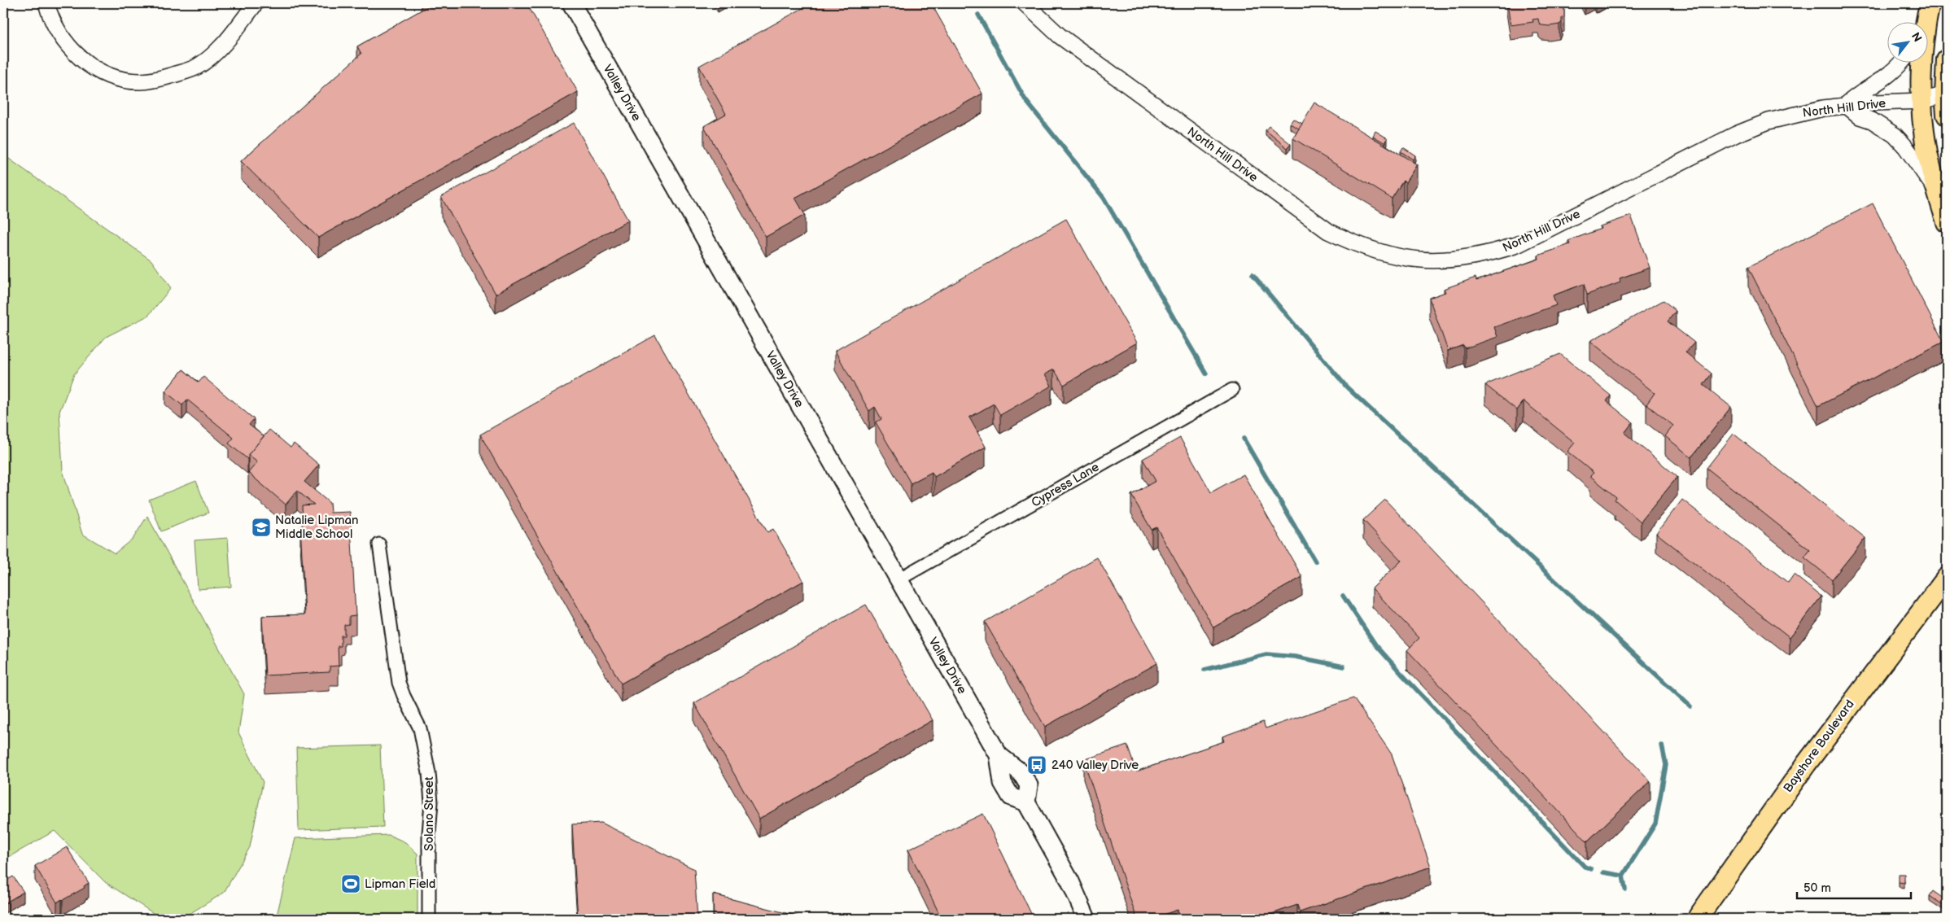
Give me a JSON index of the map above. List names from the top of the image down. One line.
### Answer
{"streets":{"main road":["Valley Drive","Bayshore Boulevard"],"street":["North Hill Drive","Cypress Lane","Solano Street"]},"crossings":[["Valley Drive","Cypress Lane"]],"places":{"school or university":["Natalie Lipman Middle School"],"bus stop":["240 Valley Drive"],"sports":["Lipman Field"]},"scale_bar":"50 m","north":"top right"}
